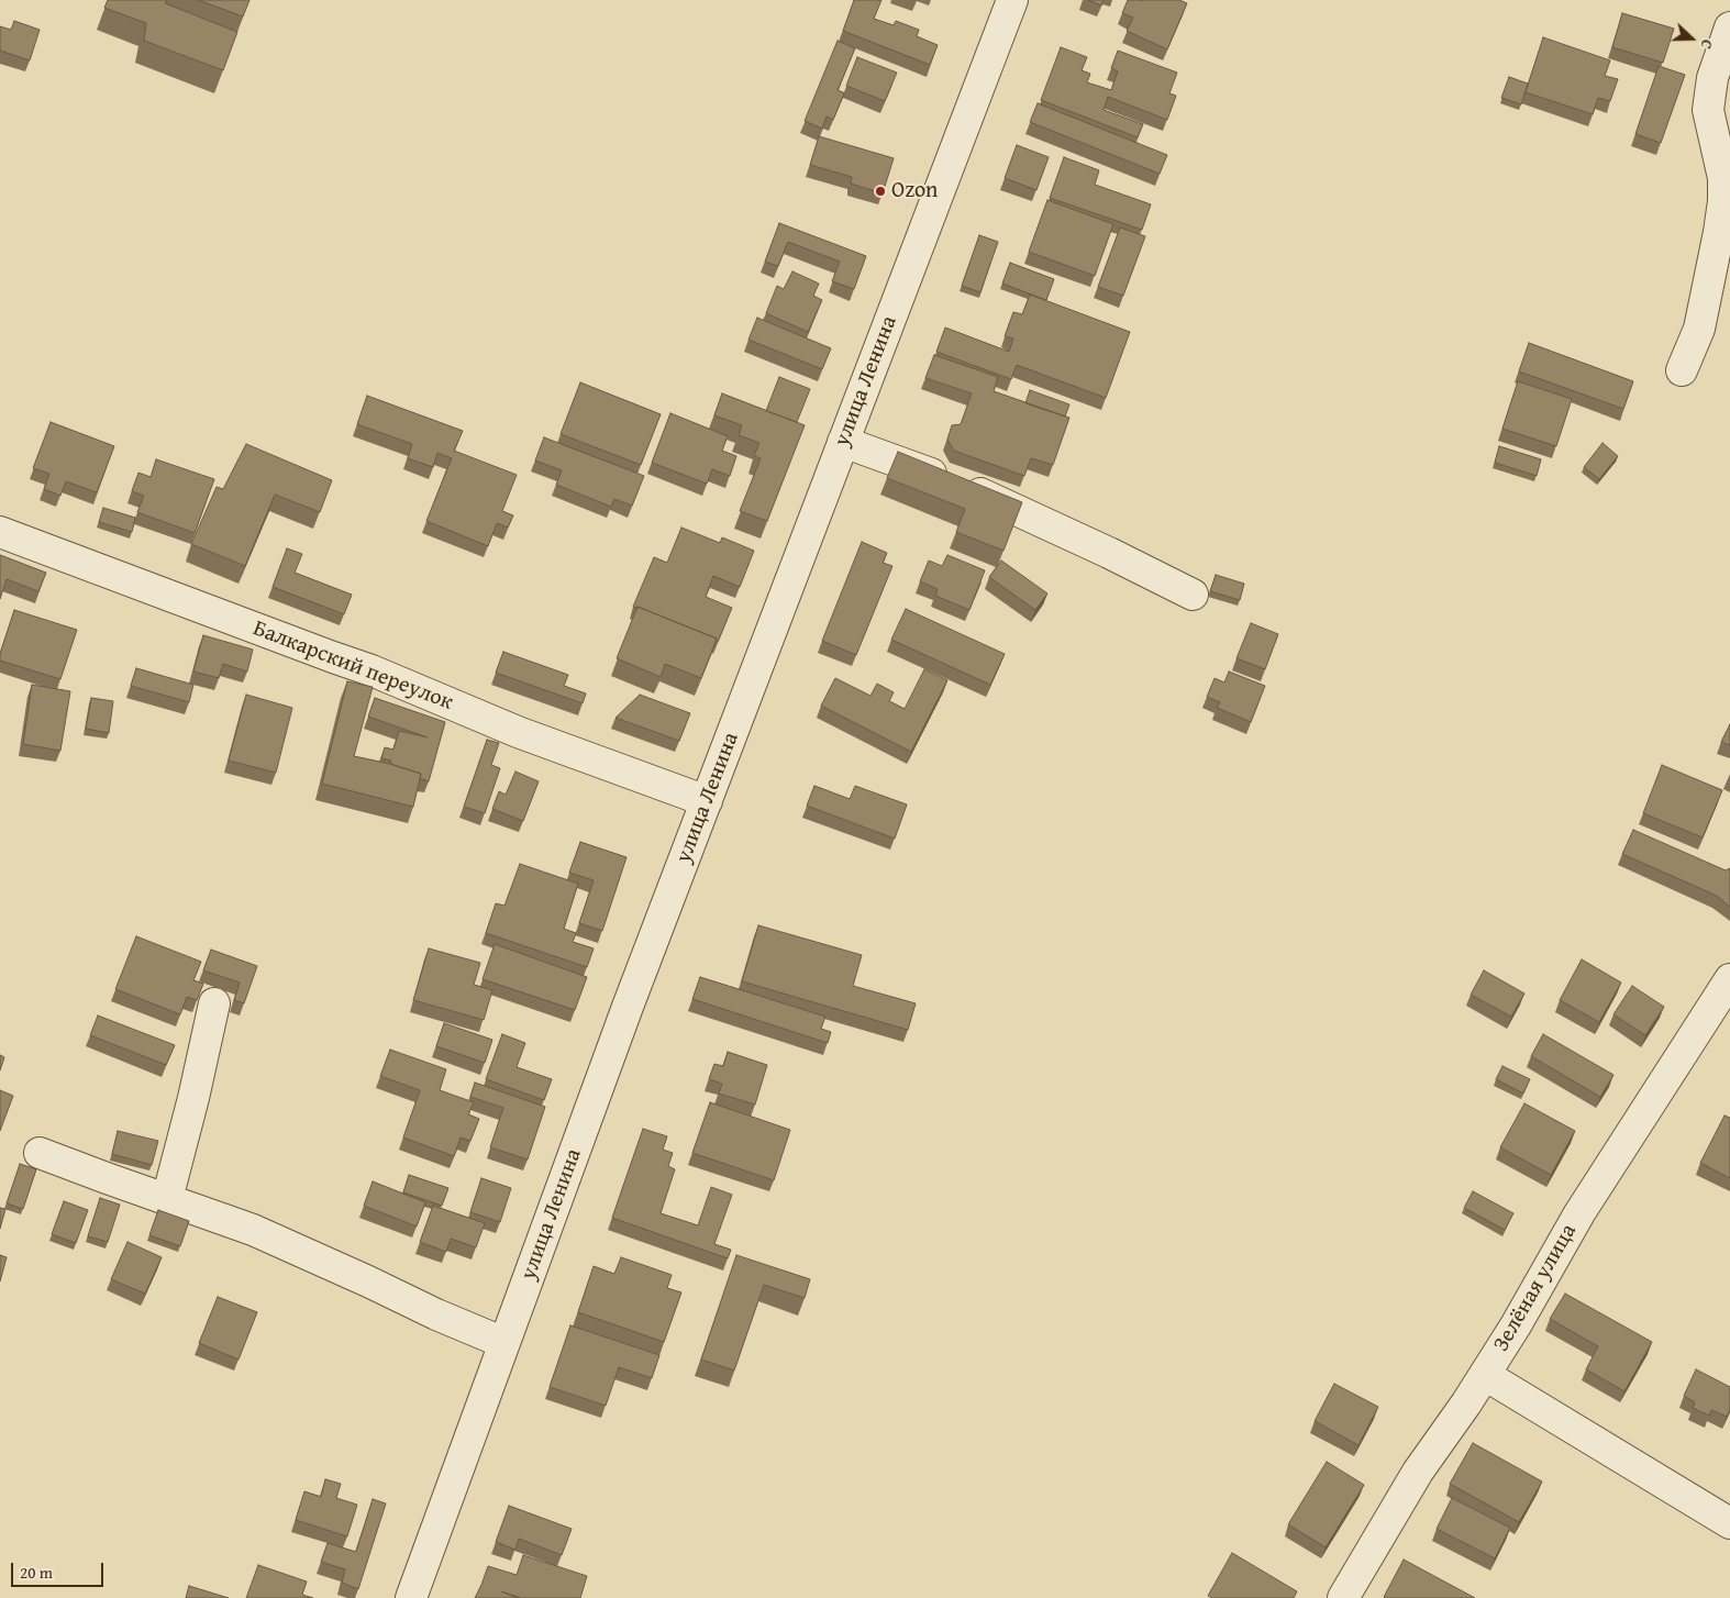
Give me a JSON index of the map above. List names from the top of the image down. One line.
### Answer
{"streets":{"street":["улица Ленина","Балкарский переулок","Зелёная улица"]},"crossings":[["улица Ленина","Балкарский переулок"]],"places":["Ozon"],"scale_bar":"20 m","north":"right"}
